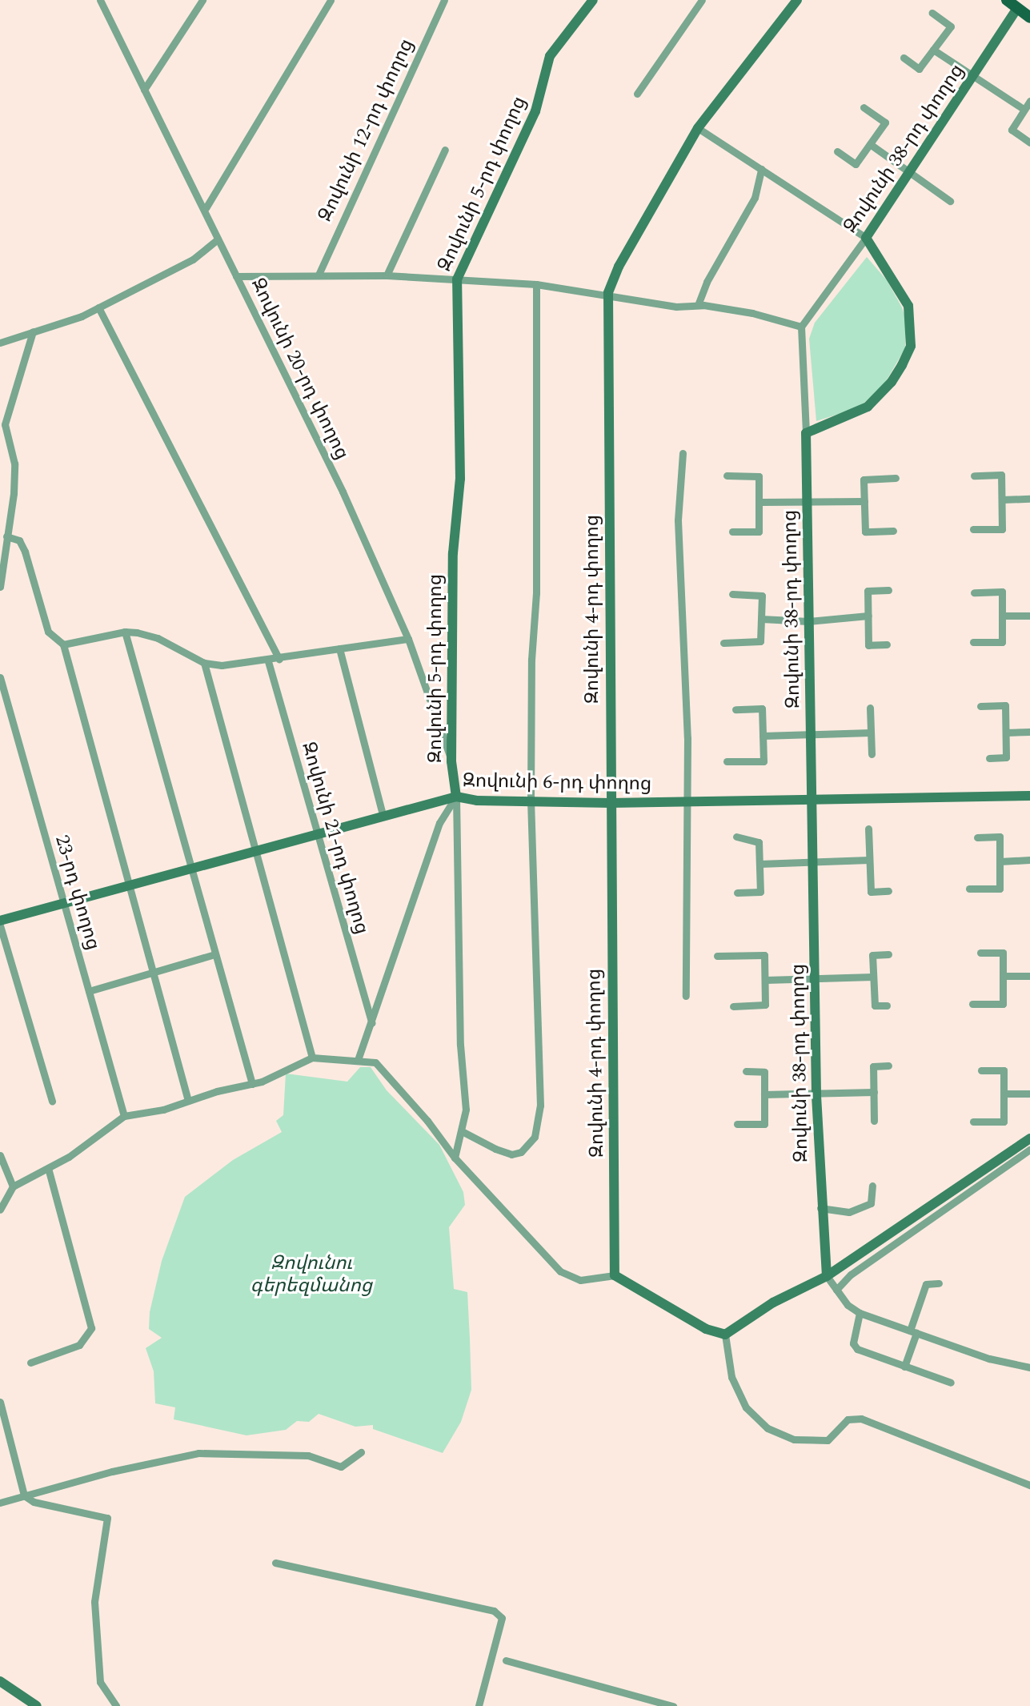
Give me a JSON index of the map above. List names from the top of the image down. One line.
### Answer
{"streets":{"street":["Զովունի 12-րդ փողոց","Զովունի 38-րդ փողոց","Զովունի 5-րդ փողոց","Զովունի 20-րդ փողոց","Զովունի 4-րդ փողոց","Զովունի 6-րդ փողոց","Զովունի 21-րդ փողոց","23-րդ փողոց"]},"crossings":[["Զովունի 38-րդ փողոց","Զովունի 6-րդ փողոց"],["Զովունի 5-րդ փողոց","Զովունի 20-րդ փողոց"],["Զովունի 5-րդ փողոց","Զովունի 6-րդ փողոց"],["Զովունի 4-րդ փողոց","Զովունի 6-րդ փողոց"],["Զովունի 6-րդ փողոց","Զովունի 21-րդ փողոց"],["Զովունի 6-րդ փողոց","23-րդ փողոց"]],"parks":["Զովունու գերեզմանոց"]}
